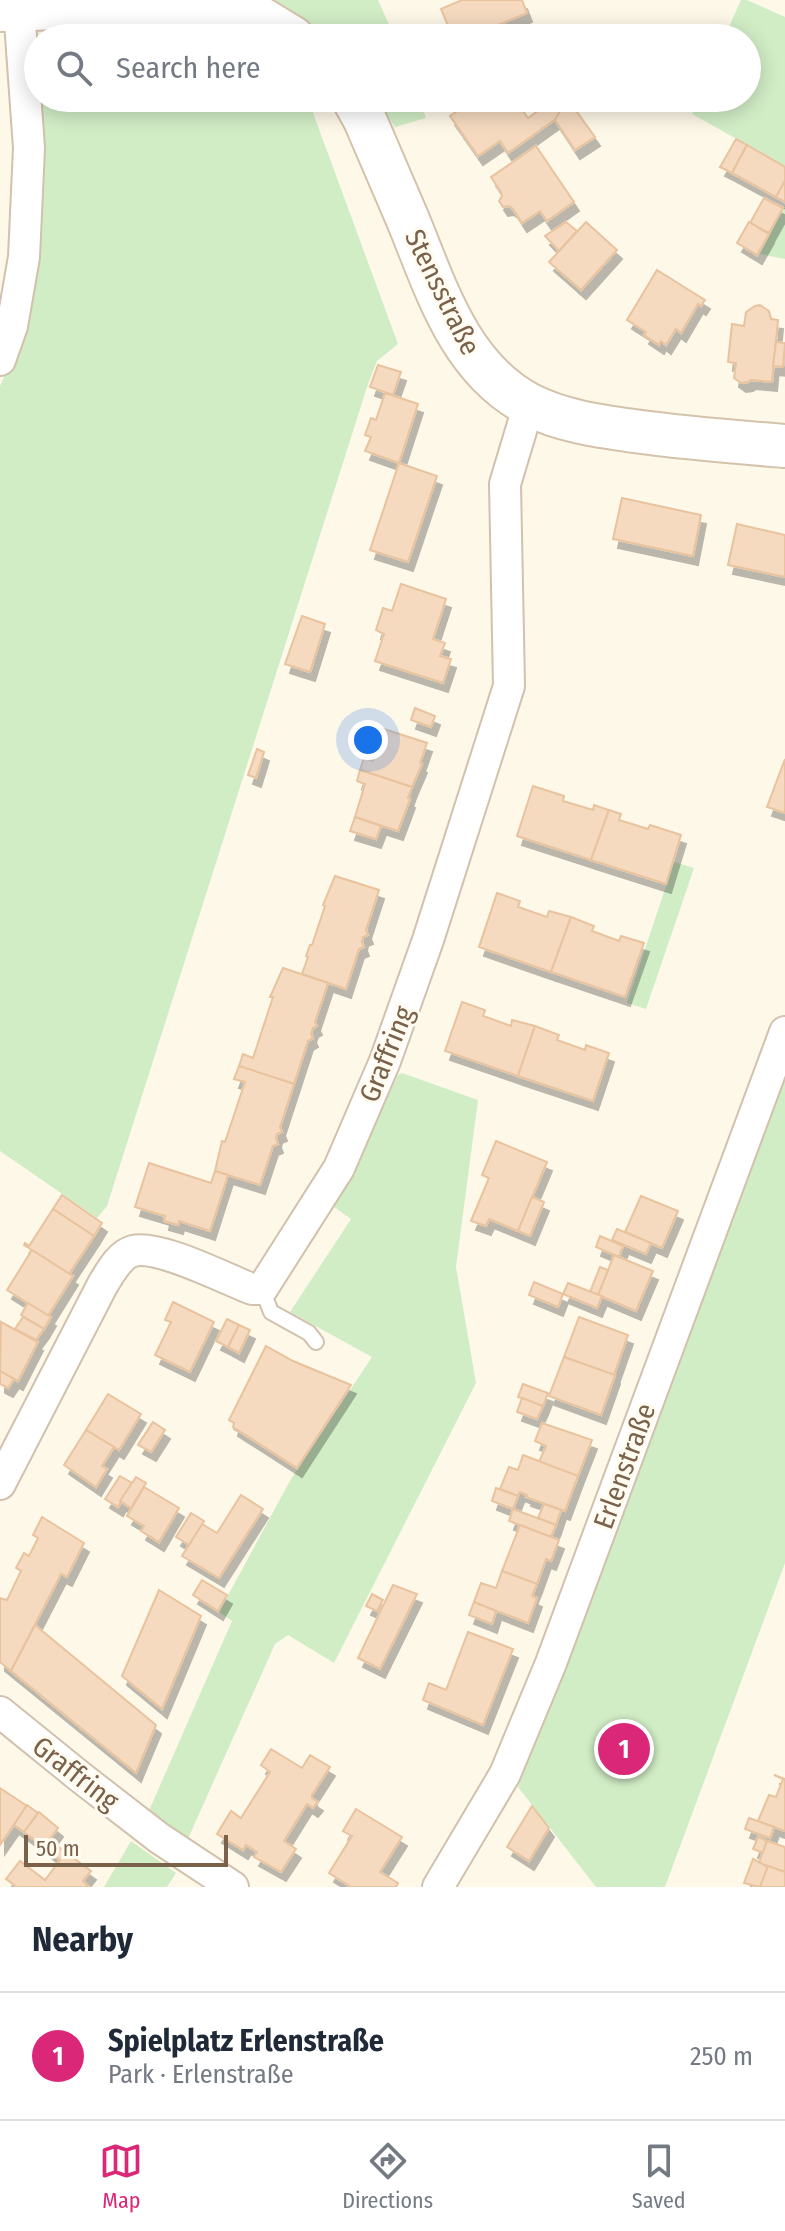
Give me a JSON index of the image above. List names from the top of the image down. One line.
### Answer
{"streets":{"street":["Stensstraße","Graffring","Erlenstraße"]},"crossings":[["Stensstraße","Graffring"]],"scale_bar":"50 m","page":{"search":"Search here","pins":"1","scale":"50 m","heading":"Nearby","list":[{"mark":"1","name":"Spielplatz Erlenstraße","note":"Park · Erlenstraße","value":"250 m"}],"nav":["Map","Directions","Saved"]}}
